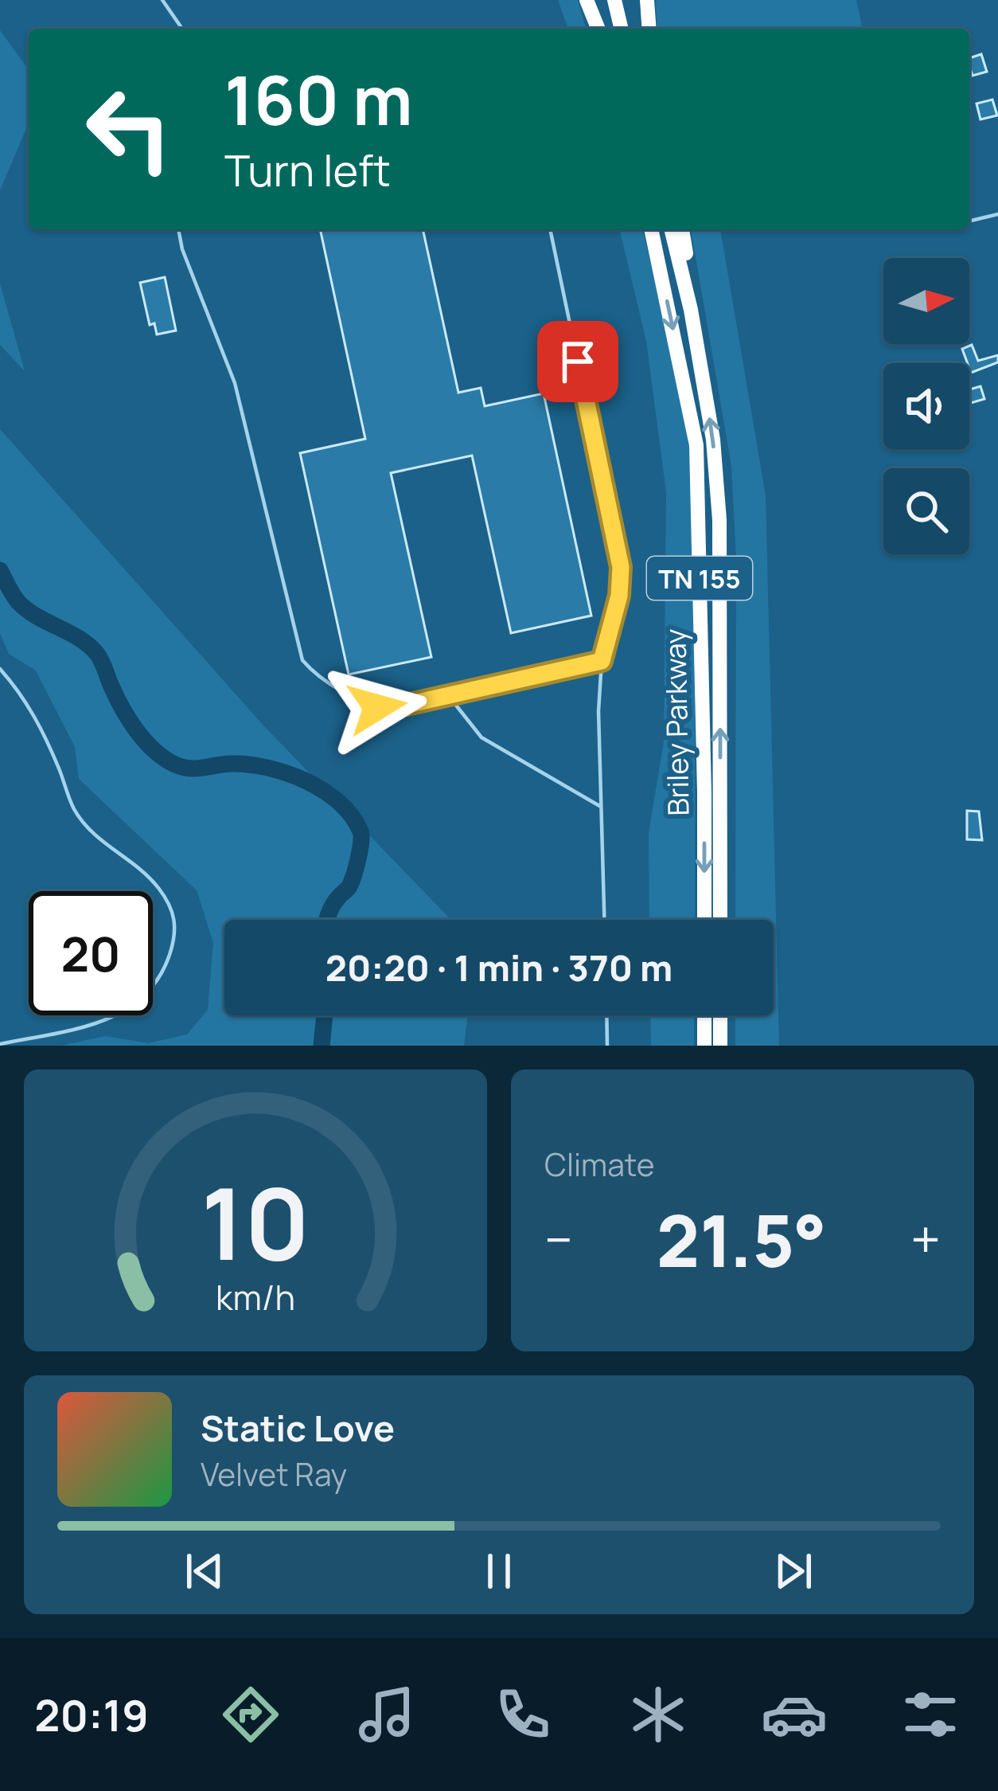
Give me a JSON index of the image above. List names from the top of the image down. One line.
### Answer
{"streets":{"highway":["TN 155","Briley Parkway"]},"north":"right","page":{"turn":["160 m","Turn left"],"limit":"20","trip":"20:20 · 1 min · 370 m","tile":"Climate","heat":["−","21.5°","+"],"song":["Static Love","Velvet Ray"],"tabs":"20:19","gauge":["10","km/h"]}}
